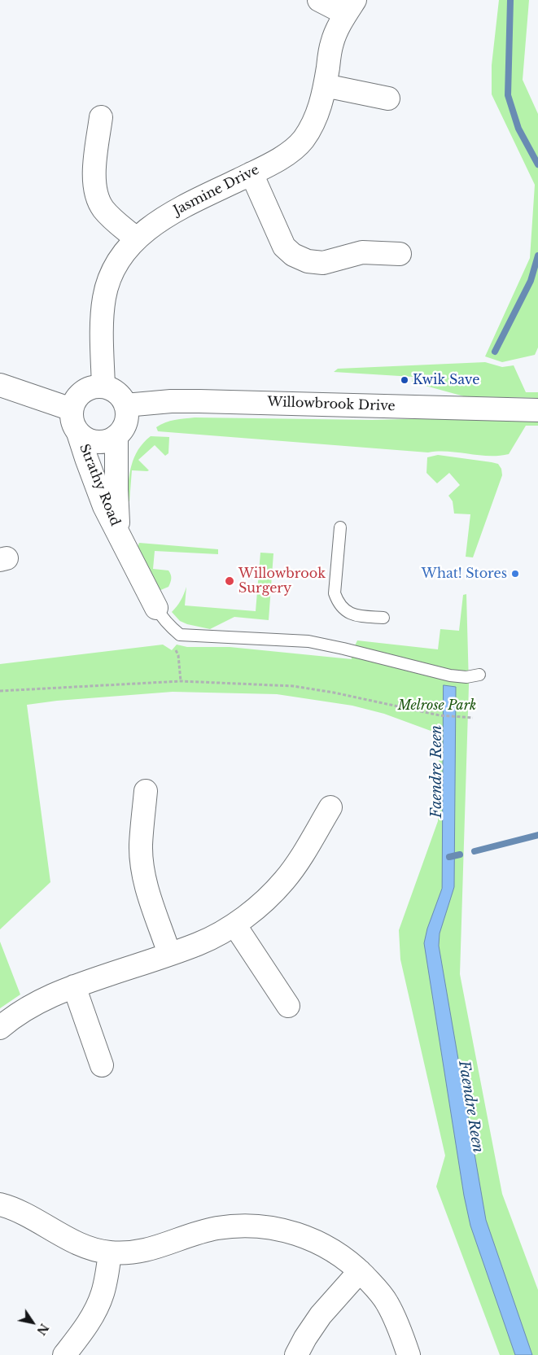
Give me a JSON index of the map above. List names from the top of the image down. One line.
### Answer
{"streets":{"street":["Jasmine Drive","Willowbrook Drive","Strathy Road"]},"crossings":[["Jasmine Drive","Willowbrook Drive"],["Jasmine Drive","Strathy Road"],["Willowbrook Drive","Strathy Road"]],"water":["Faendre Reen"],"parks":["Melrose Park"],"places":["Kwik Save","What! Stores","Willowbrook Surgery"],"north":"bottom right"}
